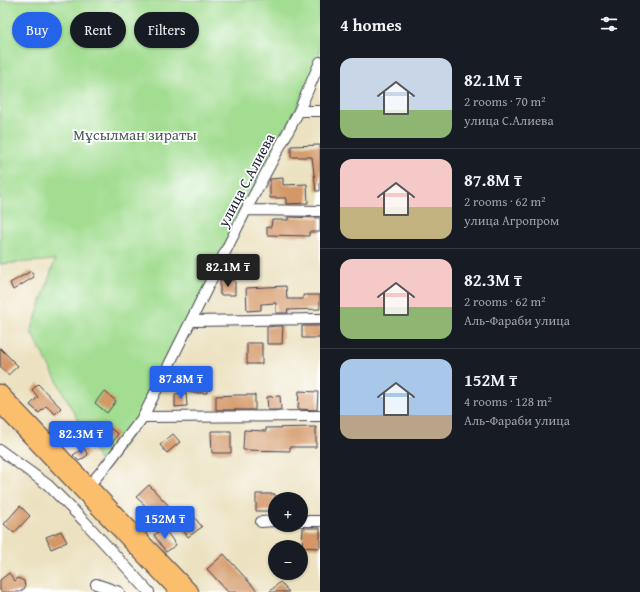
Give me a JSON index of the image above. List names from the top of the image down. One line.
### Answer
{"streets":{"street":["улица С.Алиева"]},"parks":["Мұсылман зираты"],"page":{"heading":"4 homes","chip":["Buy","Rent","Filters"],"list":[{"name":"82.1M ₸","note":"2 rooms · 70 m² · улица С.Алиева"},{"name":"87.8M ₸","note":"2 rooms · 62 m² · улица Агропром"},{"name":"82.3M ₸","note":"2 rooms · 62 m² · Аль-Фараби улица"},{"name":"152M ₸","note":"4 rooms · 128 m² · Аль-Фараби улица"}],"price":["82.1M ₸","87.8M ₸","82.3M ₸","152M ₸"],"map_buttons":["+","−"]}}
